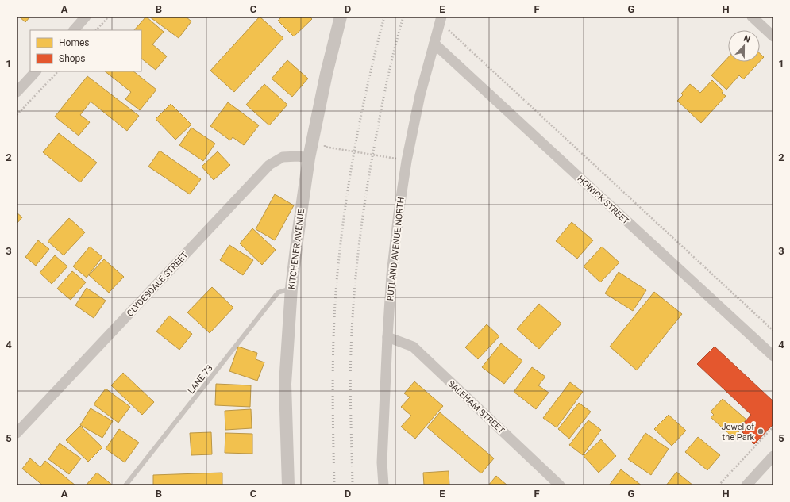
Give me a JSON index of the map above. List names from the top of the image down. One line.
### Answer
{"streets":{"street":["HOWICK STREET","KITCHENER AVENUE","RUTLAND AVENUE NORTH","CLYDESDALE STREET","SALEHAM STREET"],"lane":["LANE 73"]},"crossings":[["HOWICK STREET","RUTLAND AVENUE NORTH"],["KITCHENER AVENUE","CLYDESDALE STREET"],["KITCHENER AVENUE","LANE 73"],["RUTLAND AVENUE NORTH","SALEHAM STREET"]],"places":["Jewel of the Park"],"legend":["Homes","Shops"],"north":"top","grid":{"columns":["A","B","C","D","E","F","G","H"],"rows":["1","2","3","4","5"]}}
